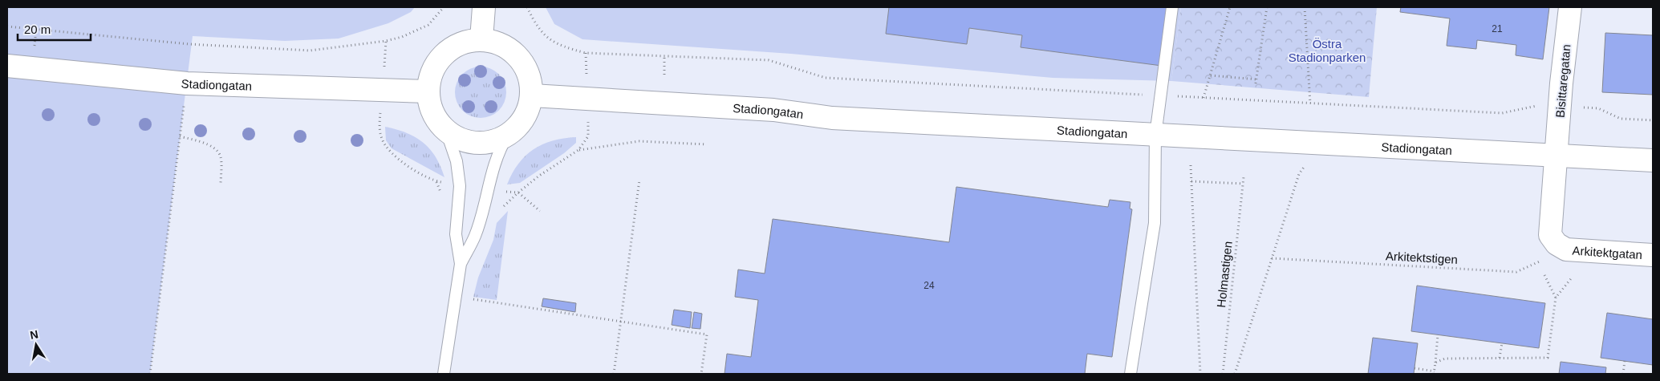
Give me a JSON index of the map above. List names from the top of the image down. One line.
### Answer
{"streets":{"main road":["Bisittaregatan","Stadiongatan","Arkitektgatan"],"path":["Arkitektstigen","Holmastigen"]},"crossings":[["Bisittaregatan","Stadiongatan"],["Bisittaregatan","Arkitektgatan"],["Stadiongatan","Arkitektgatan"],["Arkitektgatan","Arkitektstigen"]],"parks":["Östra Stadionparken"],"house_numbers":["21","24"],"scale_bar":"20 m","north":"top"}
